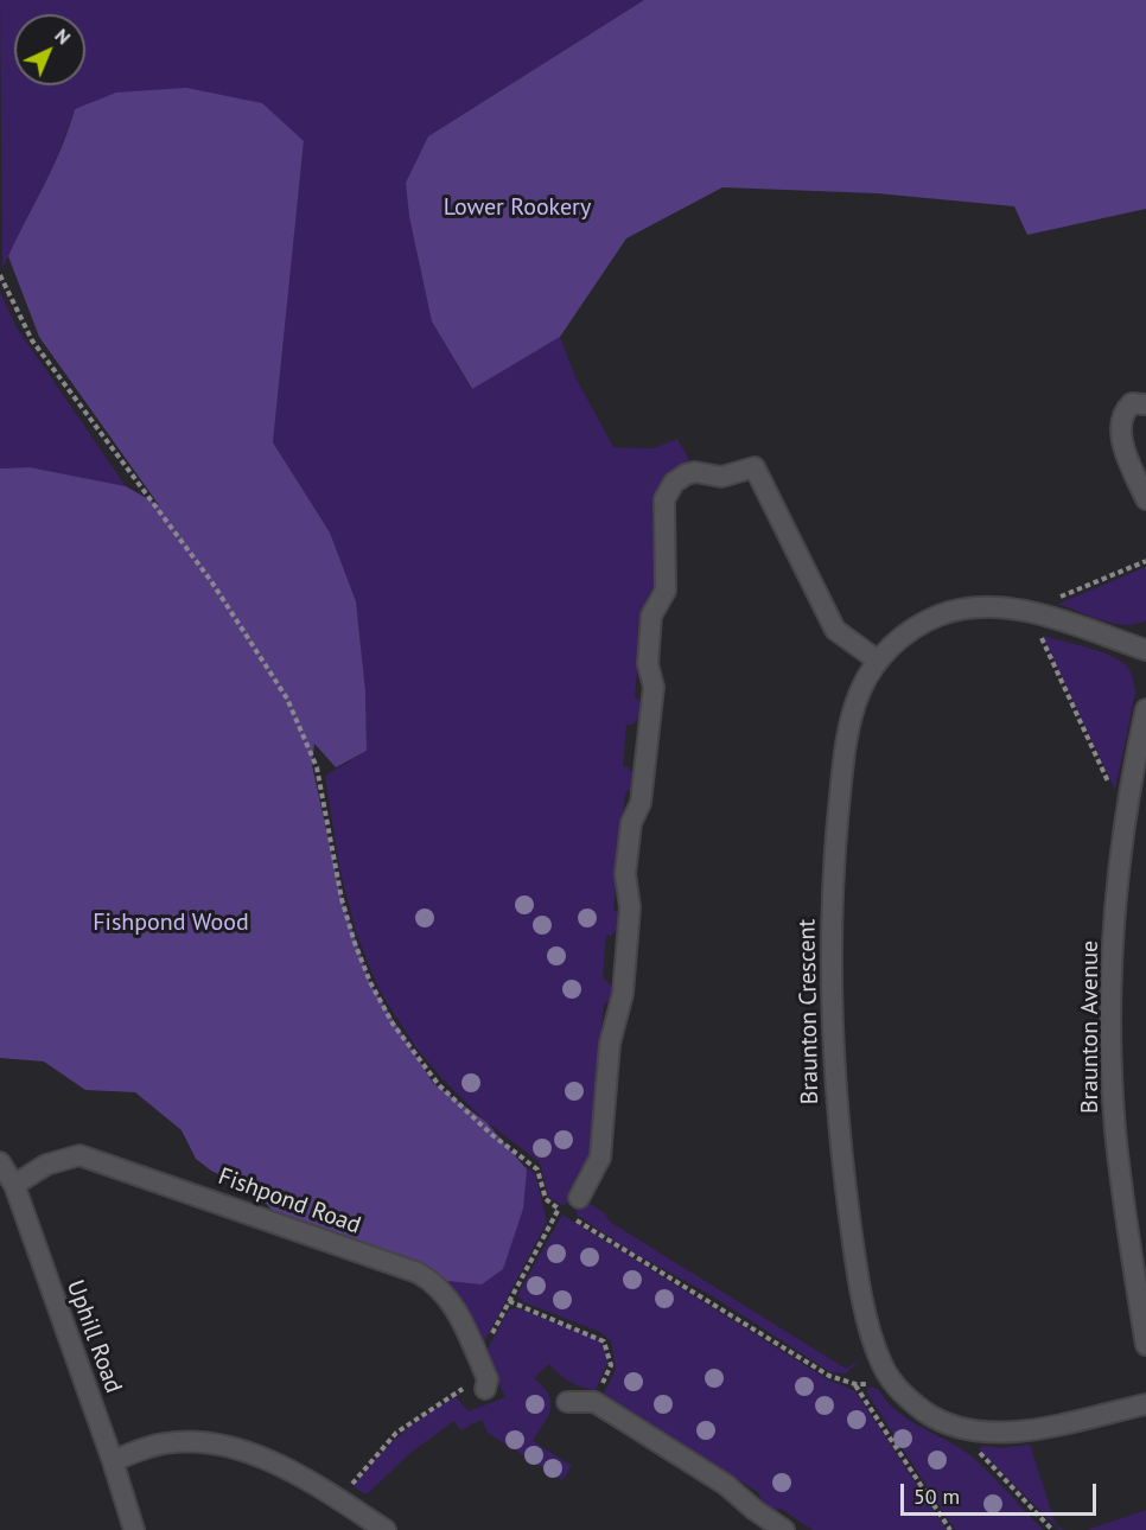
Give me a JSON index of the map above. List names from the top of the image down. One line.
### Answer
{"streets":{"street":["Braunton Crescent","Braunton Avenue","Fishpond Road","Uphill Road"]},"crossings":[["Fishpond Road","Uphill Road"]],"parks":["Lower Rookery","Fishpond Wood"],"scale_bar":"50 m","north":"top right"}
